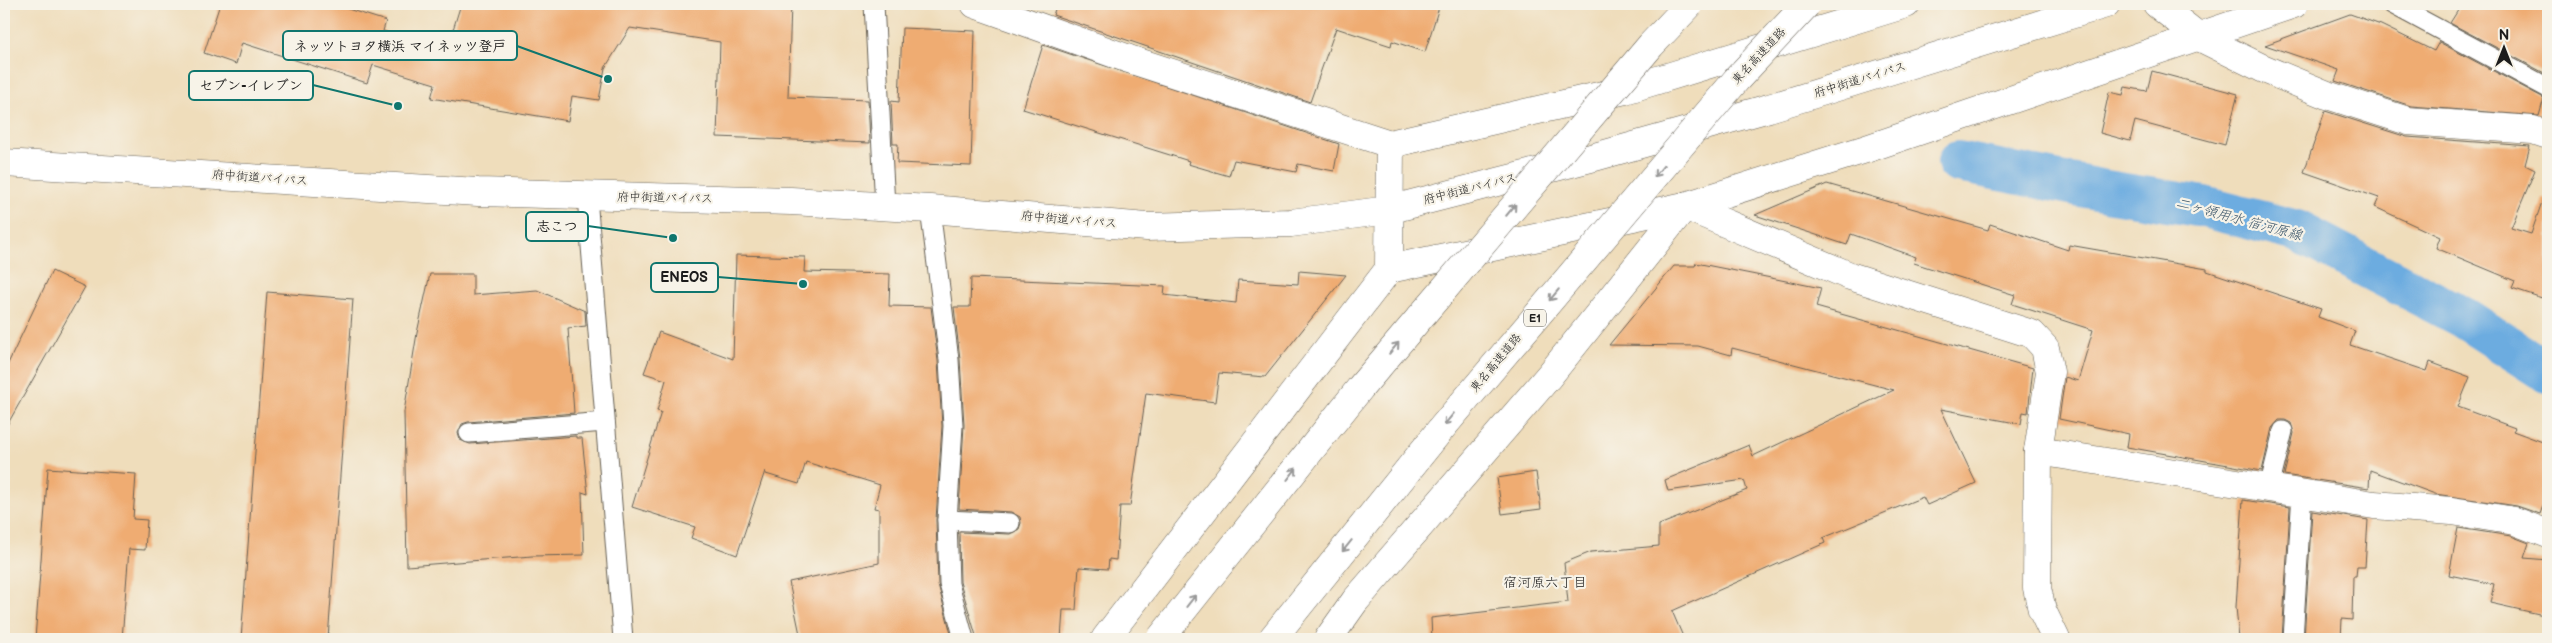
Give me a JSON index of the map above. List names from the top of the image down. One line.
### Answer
{"streets":{"main road":["東名高速道路","府中街道バイパス","E1"]},"districts":["宿河原六丁目"],"water":["二ヶ領用水 宿河原線"],"places":["ネッツトヨタ横浜 マイネッツ登戸","セブン-イレブン","志こつ","ENEOS"],"north":"top"}
